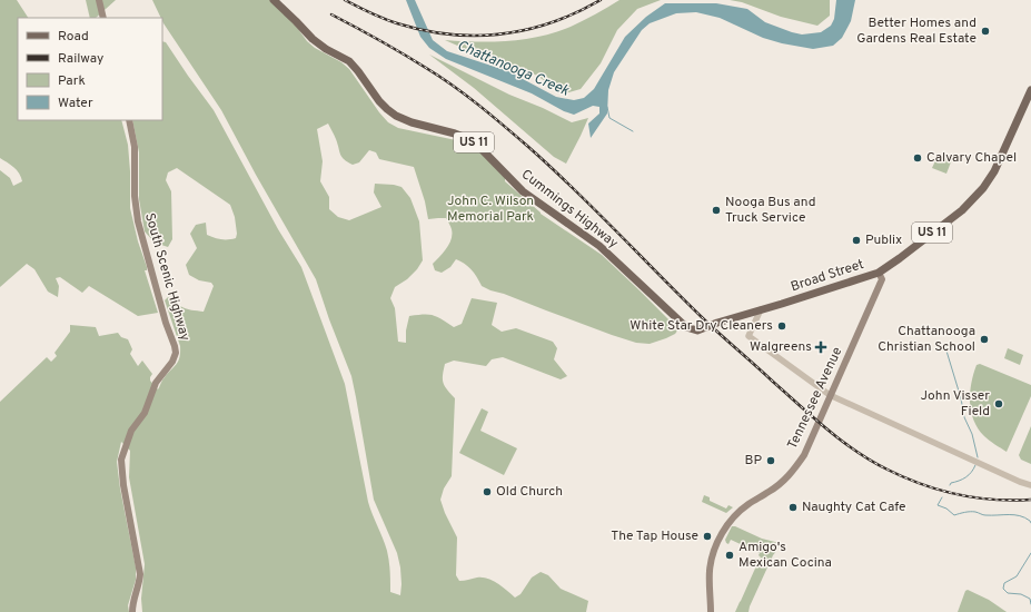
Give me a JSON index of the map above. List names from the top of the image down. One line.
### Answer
{"streets":{"main road":["US 11","Cummings Highway","Broad Street","South Scenic Highway","Tennessee Avenue"]},"crossings":[["Cummings Highway","Broad Street"],["Broad Street","Tennessee Avenue"]],"water":["Chattanooga Creek"],"parks":["John C. Wilson Memorial Park"],"places":{"other":["Better Homes and Gardens Real Estate","Calvary Chapel","Nooga Bus and Truck Service","Publix","White Star Dry Cleaners","Chattanooga Christian School","John Visser Field","BP","Old Church","Naughty Cat Cafe","The Tap House","Amigo's Mexican Cocina"],"health":["Walgreens"]},"legend":["Road","Railway","Park","Water"]}
